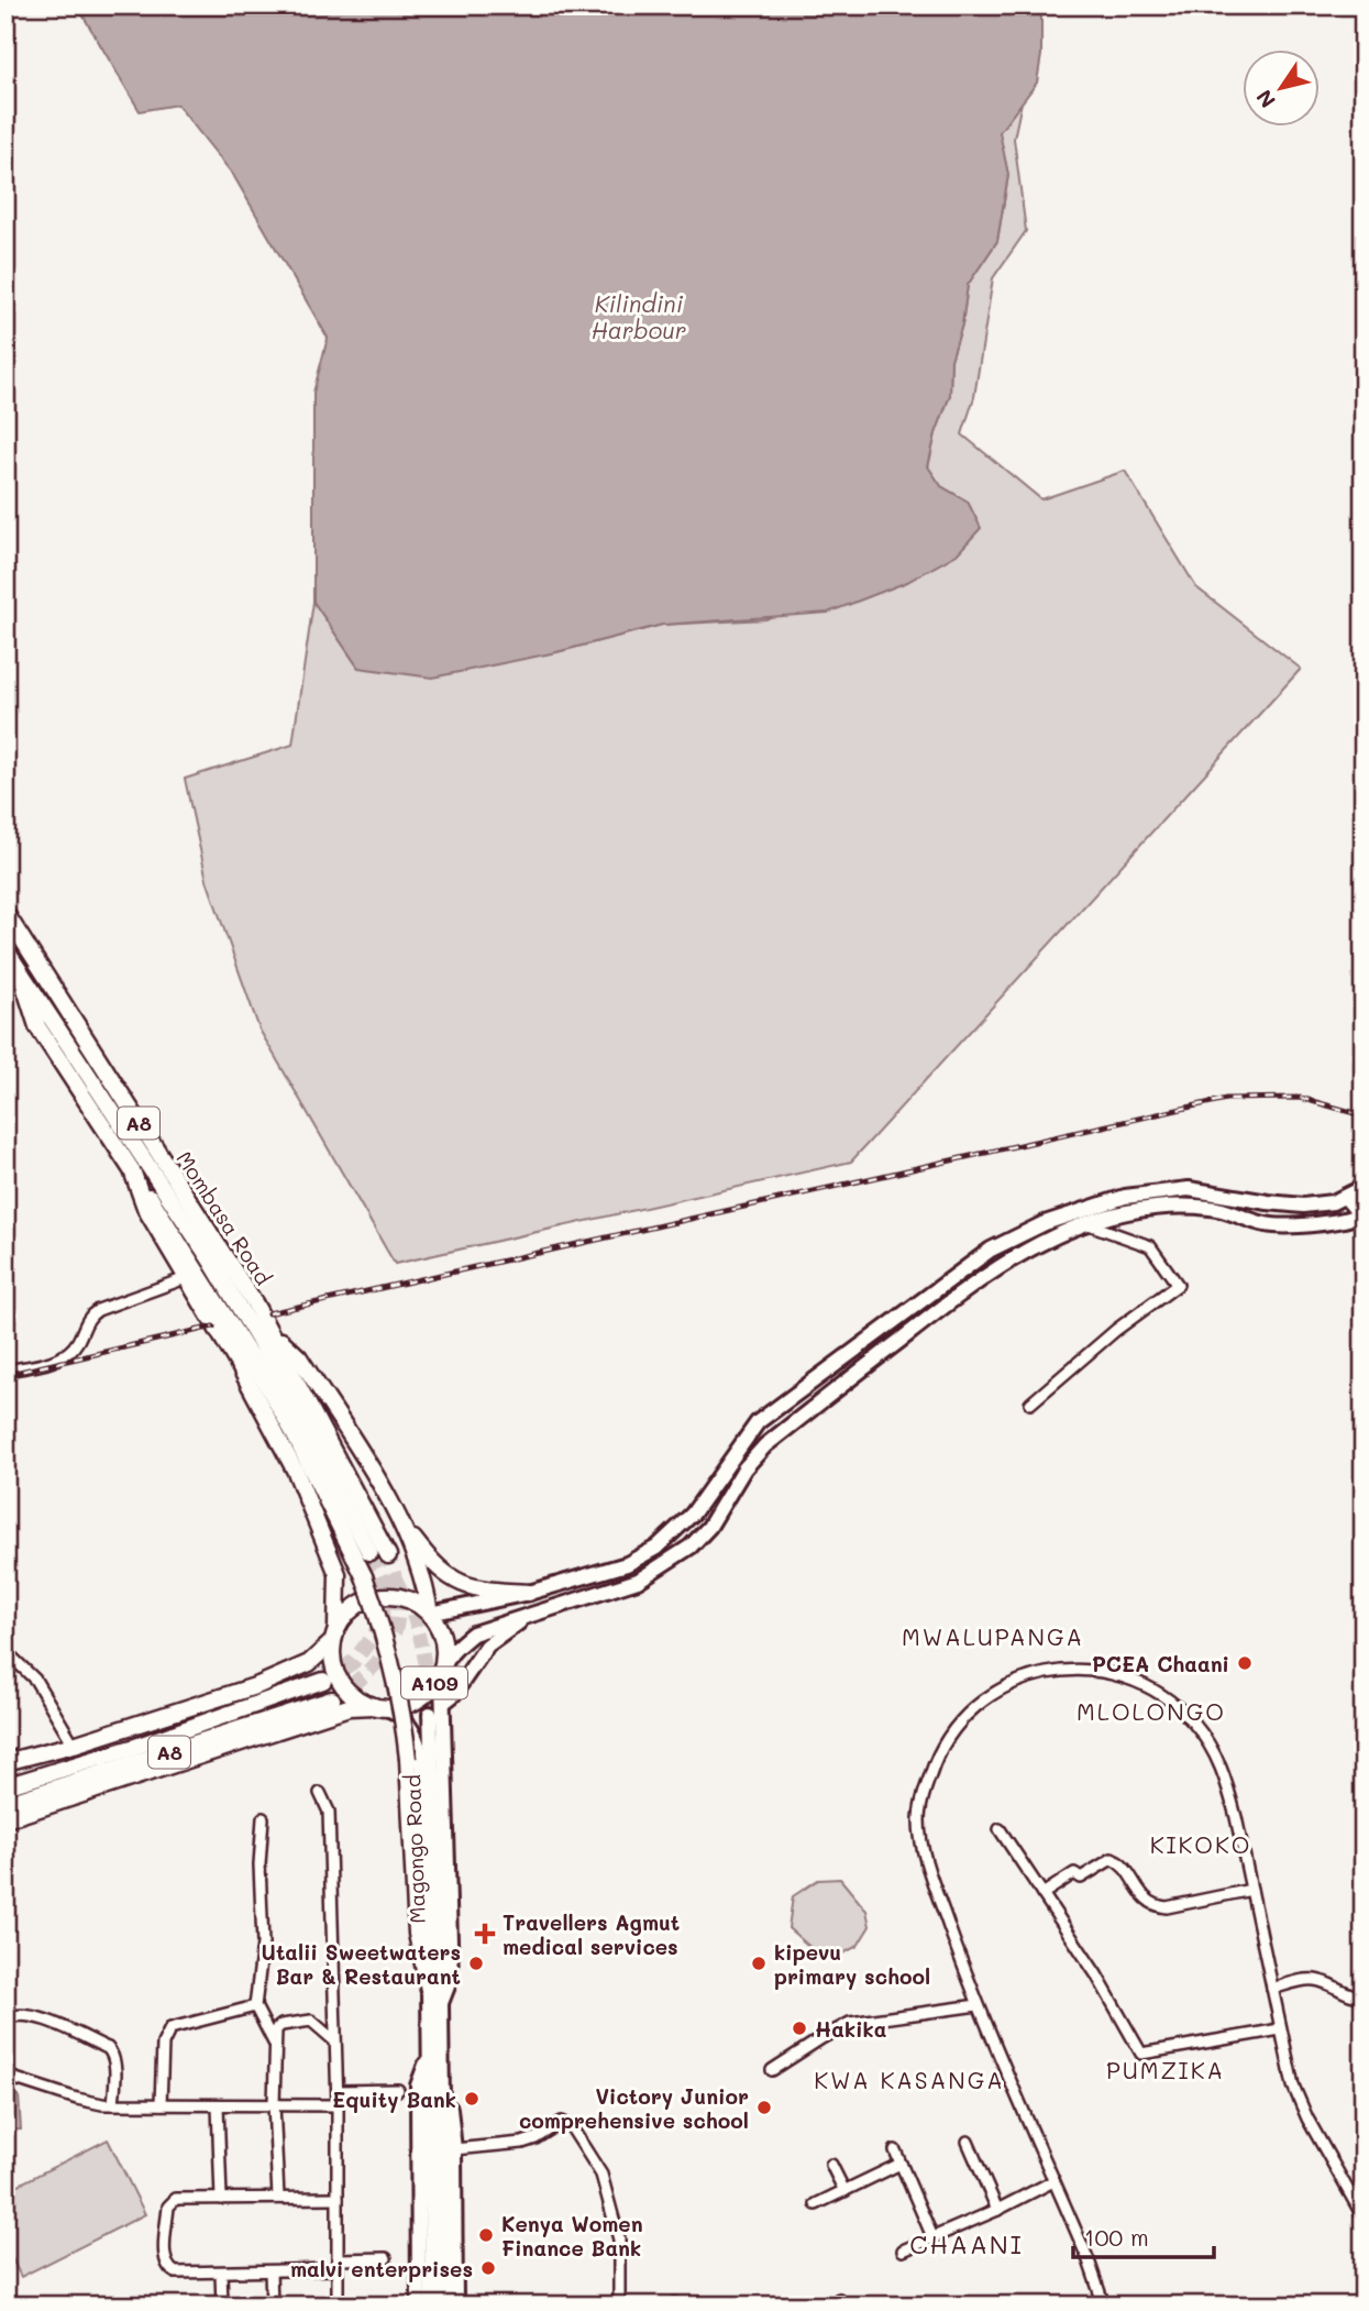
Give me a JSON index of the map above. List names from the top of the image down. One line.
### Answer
{"streets":{"highway":["A8","Mombasa Road","A109"],"main road":["Magongo Road"]},"crossings":[["A109","Magongo Road"]],"districts":["MWALUPANGA","MLOLONGO","KIKOKO","PUMZIKA","KWA KASANGA","CHAANI"],"water":["Kilindini Harbour"],"places":{"other":["PCEA Chaani","Utalii Sweetwaters Bar & Restaurant","kipevu primary school","Hakika","Equity Bank","Victory Junior comprehensive school","Kenya Women Finance Bank","malvi enterprises"],"health":["Travellers Agmut medical services"]},"scale_bar":"100 m","north":"bottom left"}
